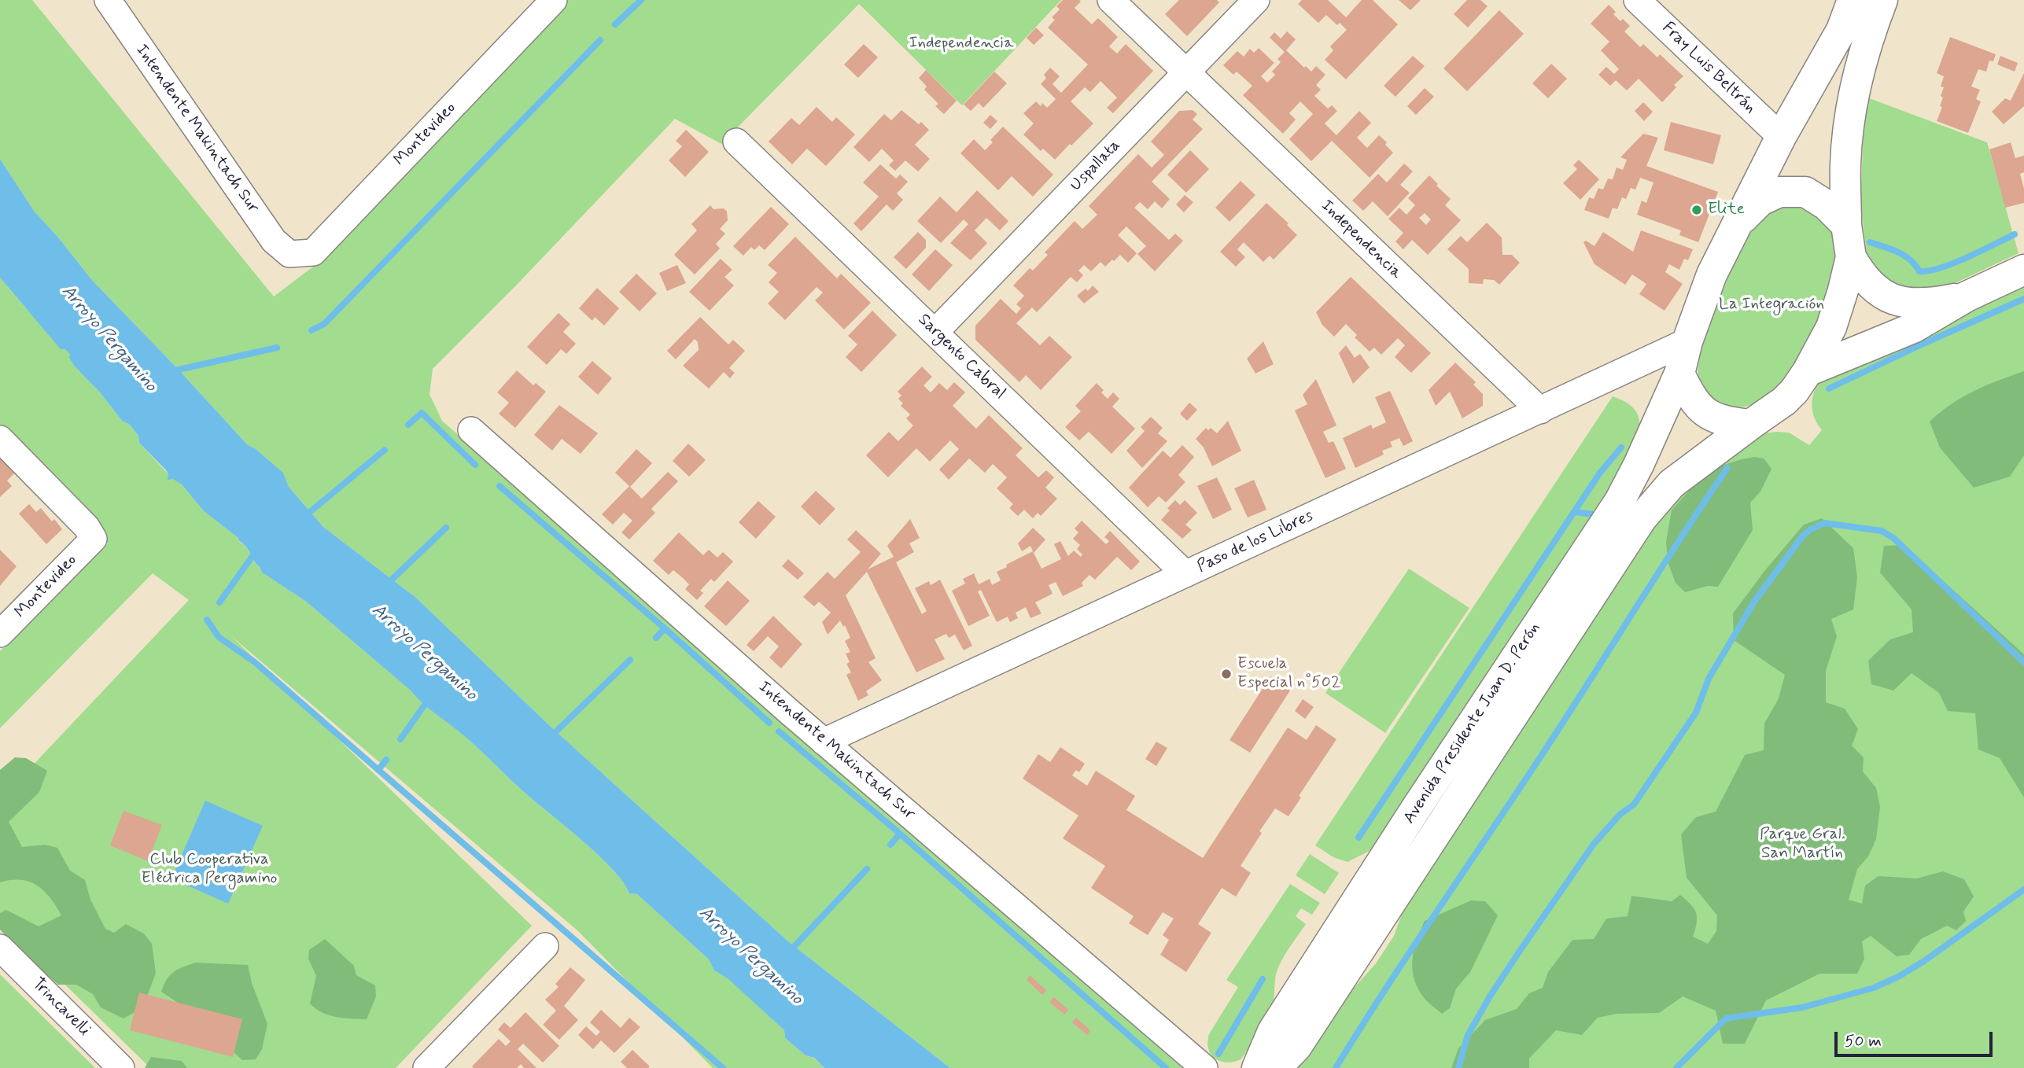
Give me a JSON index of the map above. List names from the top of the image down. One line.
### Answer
{"streets":{"main road":["Avenida Presidente Juan D. Perón"],"street":["Fray Luis Beltrán","Intendente Makintach Sur","Montevideo","Uspallata","Independencia","Sargento Cabral","Paso de los Libres","Trincavelli"]},"crossings":[["Fray Luis Beltrán","Avenida Presidente Juan D. Perón"],["Intendente Makintach Sur","Montevideo"],["Intendente Makintach Sur","Paso de los Libres"],["Uspallata","Independencia"],["Uspallata","Sargento Cabral"],["Independencia","Paso de los Libres"],["Sargento Cabral","Paso de los Libres"],["Paso de los Libres","Avenida Presidente Juan D. Perón"]],"water":["Arroyo Pergamino"],"parks":["Independencia","La Integración","Parque Gral. San Martín","Club Cooperativa Eléctrica Pergamino"],"places":["Elite","Escuela Especial n°502"],"scale_bar":"50 m"}
